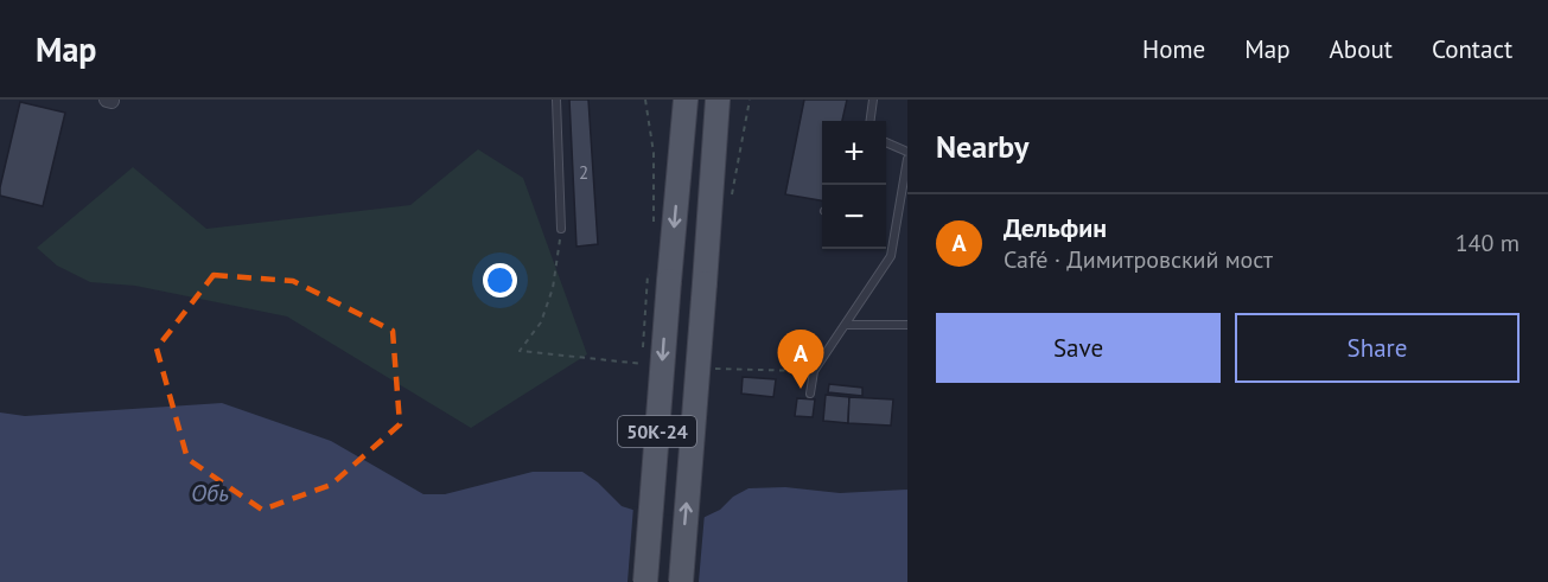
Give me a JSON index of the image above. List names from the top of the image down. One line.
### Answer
{"streets":{"main road":["50К-24"]},"water":["Обь"],"house_numbers":["2"],"page":{"header":"Map","nav":["Home","Map","About","Contact"],"heading":"Nearby","map_buttons":["+","−"],"list":[{"mark":"A","name":"Дельфин","note":"Café · Димитровский мост","value":"140 m"}],"buttons":["Save","Share"],"pins":"A"}}
